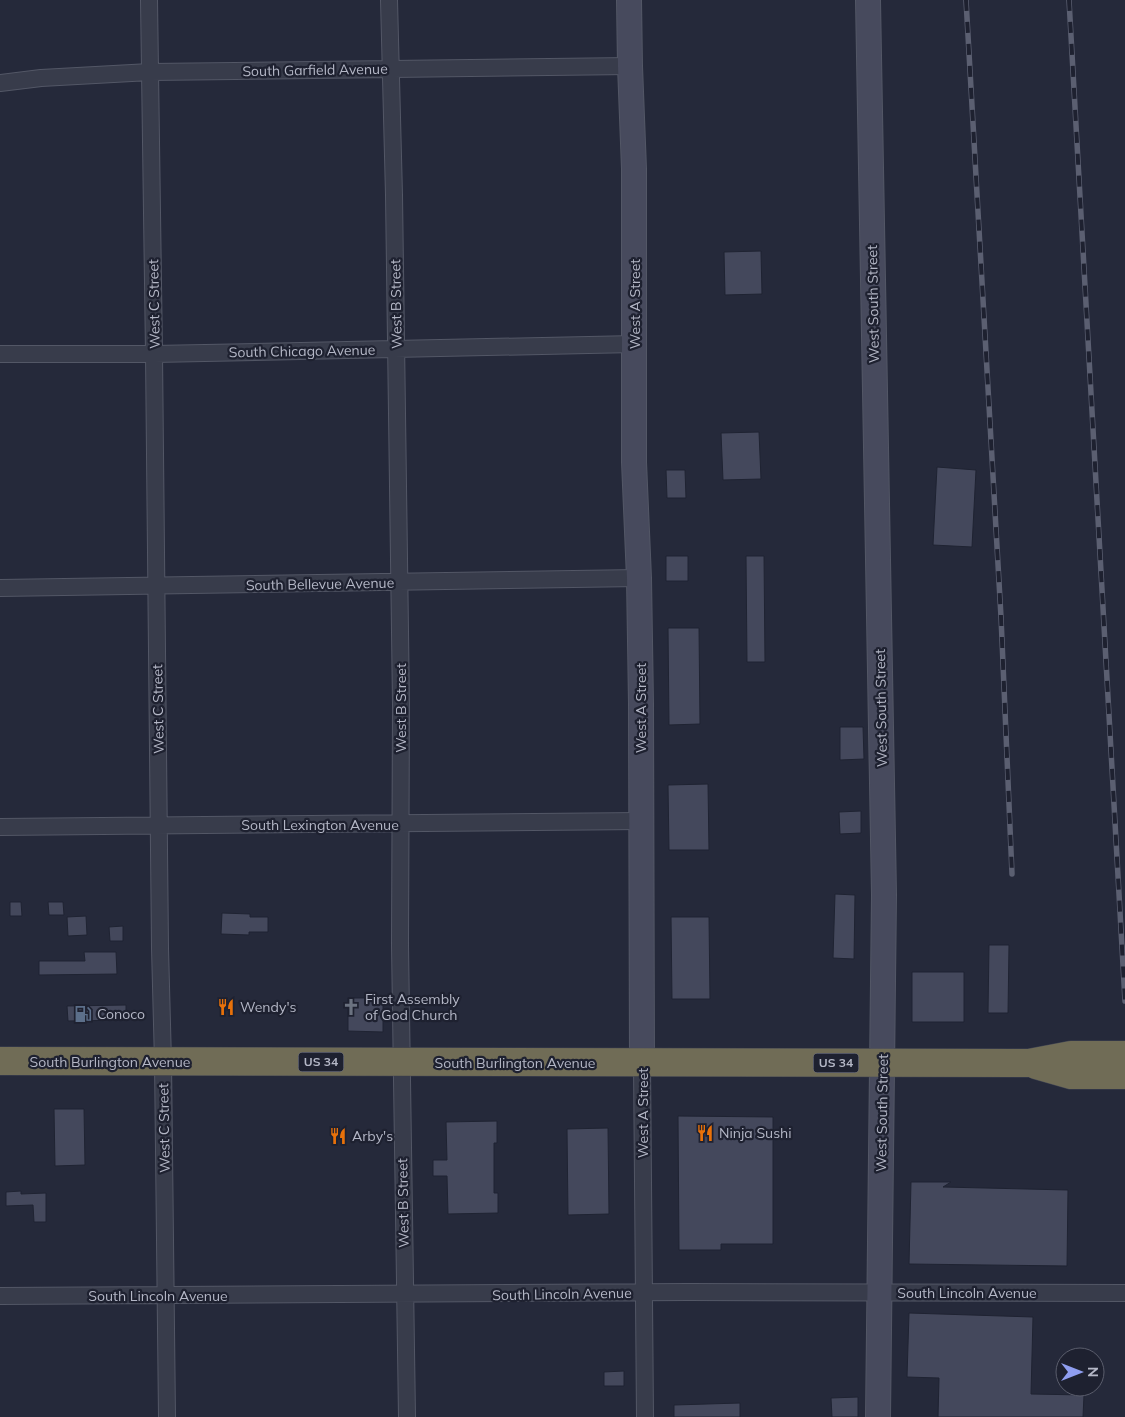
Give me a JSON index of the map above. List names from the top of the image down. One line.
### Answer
{"streets":{"highway":["South Burlington Avenue","US 34"],"street":["South Garfield Avenue","West C Street","West B Street","West A Street","West South Street","South Chicago Avenue","South Bellevue Avenue","South Lexington Avenue","South Lincoln Avenue"]},"crossings":[["South Garfield Avenue","West C Street"],["South Garfield Avenue","West B Street"],["South Garfield Avenue","West A Street"],["West C Street","South Chicago Avenue"],["West C Street","South Bellevue Avenue"],["West C Street","South Lexington Avenue"],["West C Street","South Burlington Avenue"],["West C Street","South Lincoln Avenue"],["West B Street","South Chicago Avenue"],["West B Street","South Bellevue Avenue"],["West B Street","South Lexington Avenue"],["West B Street","South Burlington Avenue"],["West B Street","South Lincoln Avenue"],["West A Street","South Chicago Avenue"],["West A Street","South Bellevue Avenue"],["West A Street","South Lexington Avenue"],["West A Street","South Burlington Avenue"],["West A Street","South Lincoln Avenue"],["West South Street","South Burlington Avenue"],["West South Street","South Lincoln Avenue"],["South Burlington Avenue","US 34"]],"places":{"restaurant":["Wendy's","Ninja Sushi","Arby's"],"church":["First Assembly of God Church"],"fuel station":["Conoco"]},"north":"right"}
